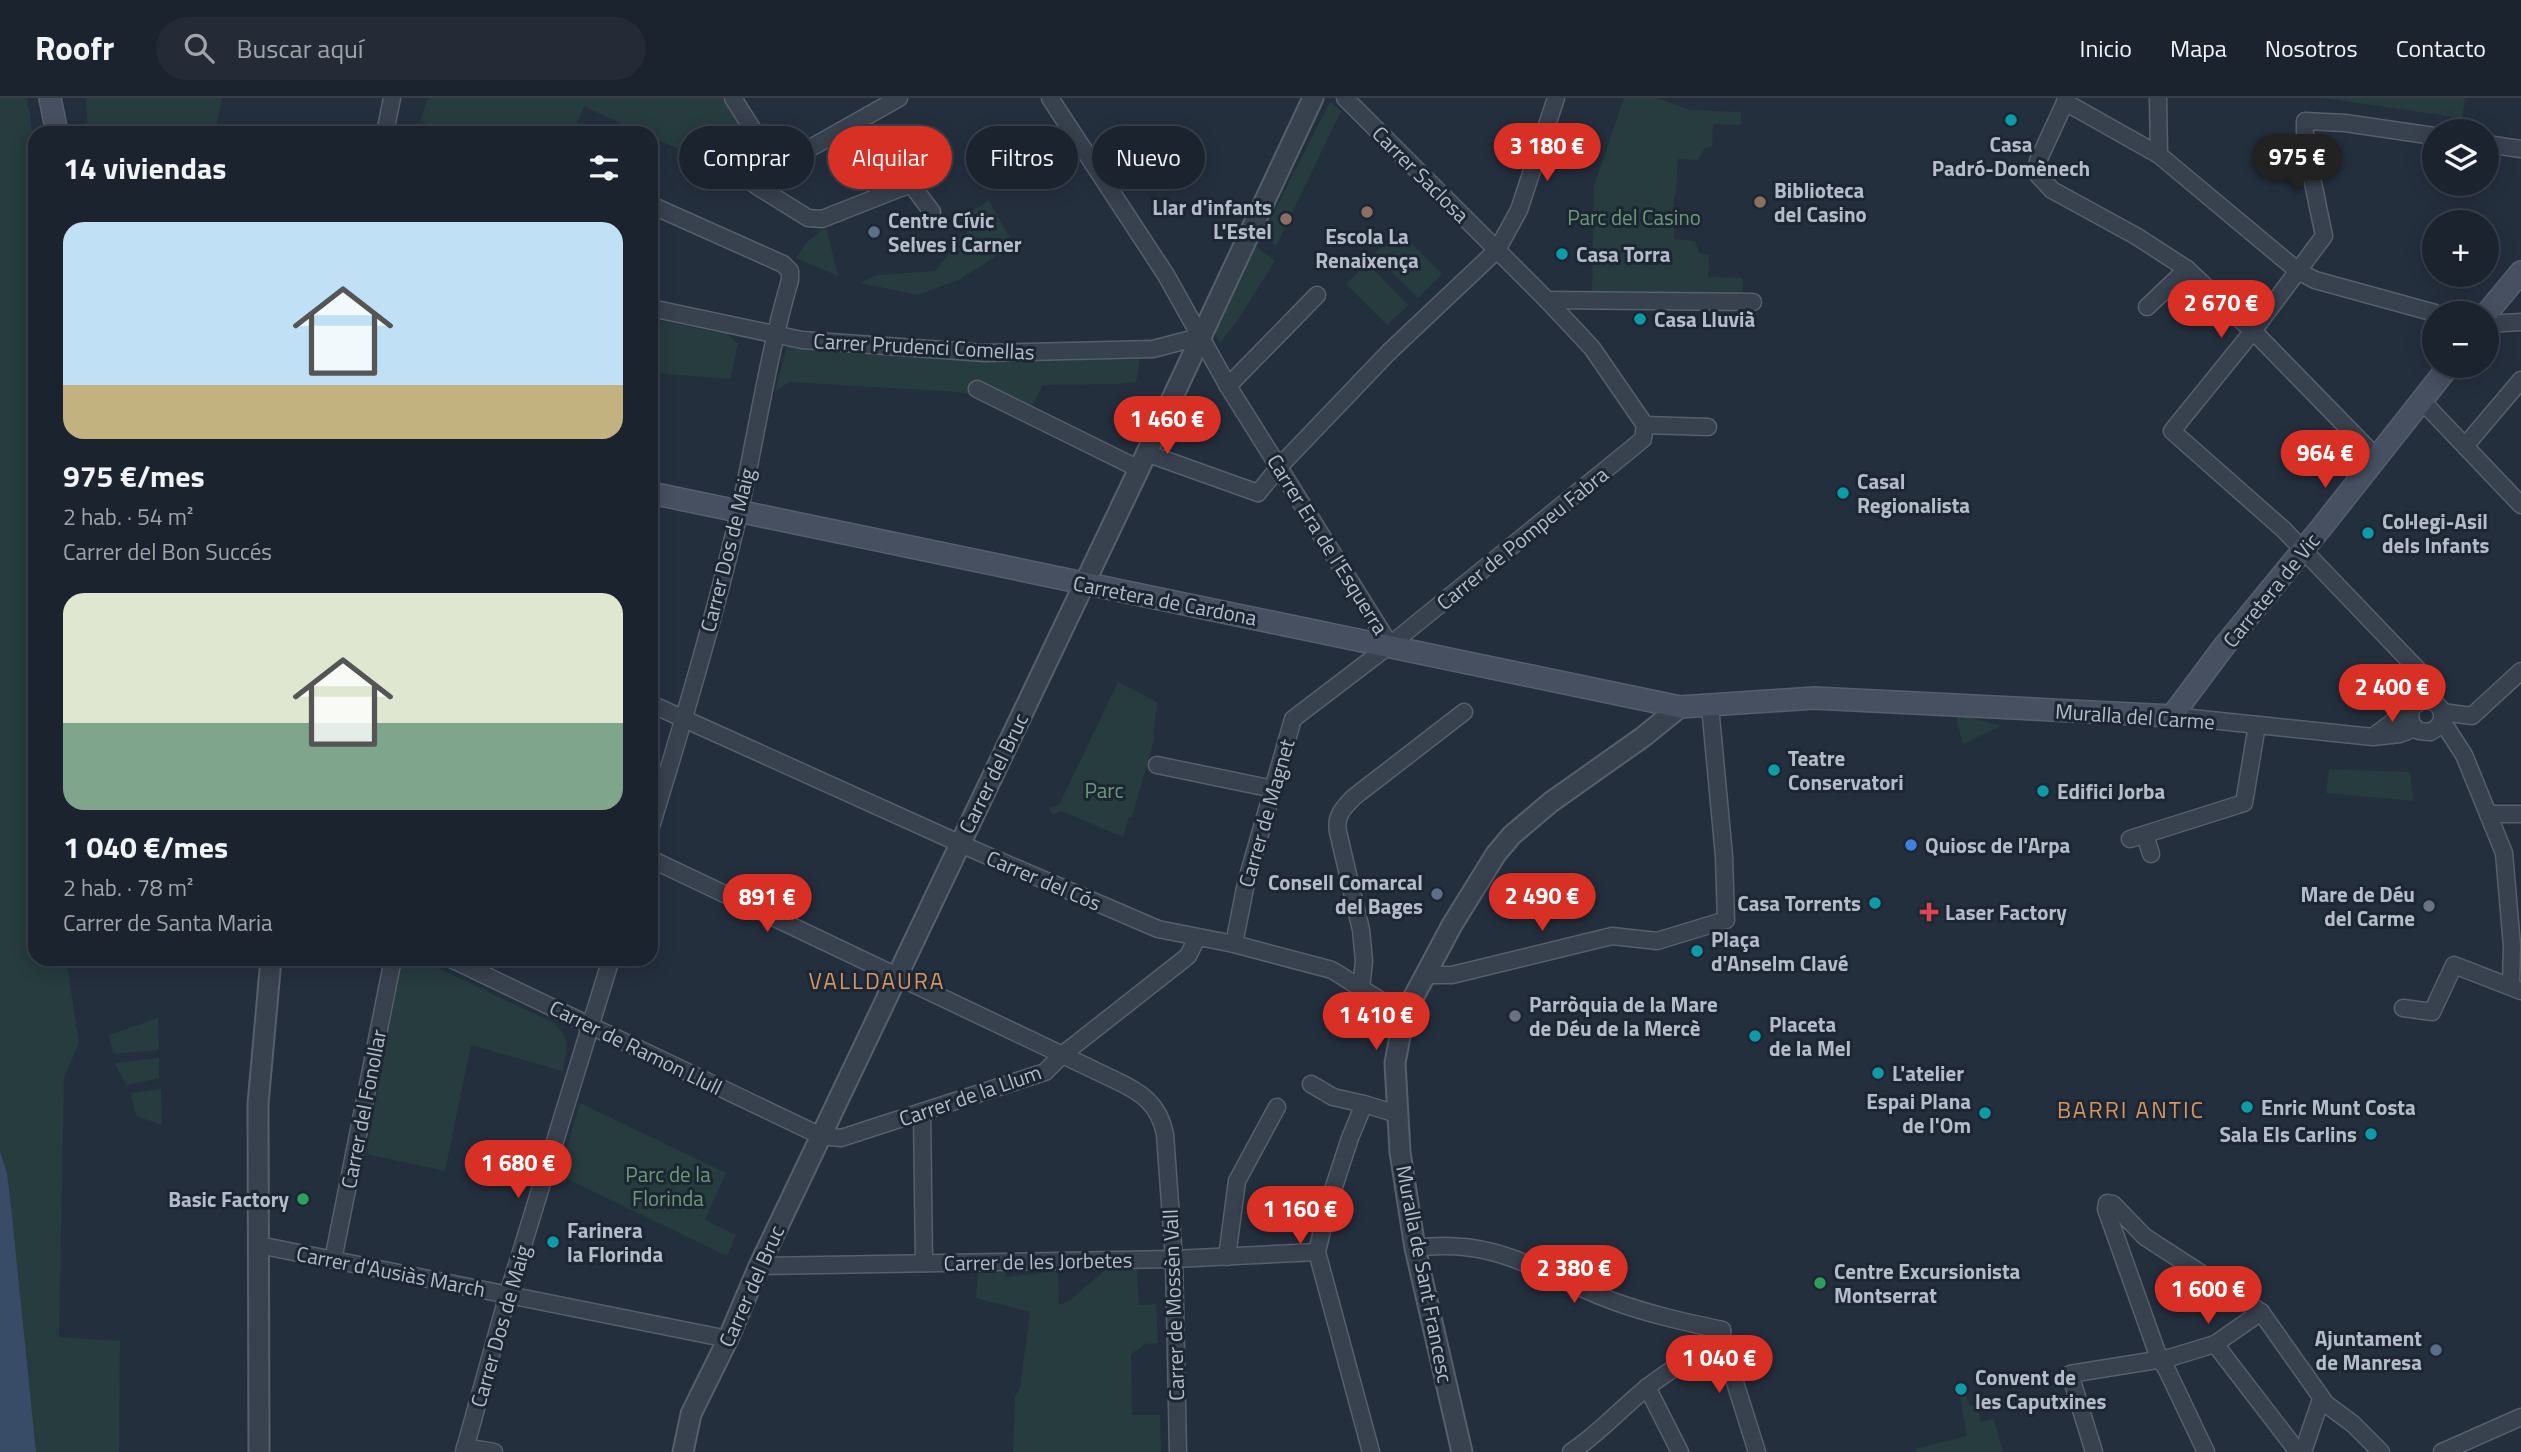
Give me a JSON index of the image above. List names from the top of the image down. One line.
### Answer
{"streets":{"main road":["Carretera de Vic","Carretera de Cardona","Muralla del Carme"],"street":["Carrer Saclosa","Carrer Prudenci Comellas","Carrer de Pompeu Fabra","Carrer Era de l'Esquerra","Carrer Dos de Maig","Carrer del Bruc","Carrer de Magnet","Carrer del Cós","Carrer de Ramon Llull","Carrer de la Llum","Carrer del Fonollar","Carrer de les Jorbetes","Carrer d'Ausiàs March","Muralla de Sant Francesc","Carrer de Mossèn Vall"]},"crossings":[["Carrer Saclosa","Carrer de Pompeu Fabra"],["Carrer Prudenci Comellas","Carrer Era de l'Esquerra"],["Carrer Prudenci Comellas","Carrer Dos de Maig"],["Carrer Prudenci Comellas","Carrer del Bruc"],["Carrer de Pompeu Fabra","Carrer Era de l'Esquerra"],["Carrer de Pompeu Fabra","Carretera de Cardona"],["Carrer de Pompeu Fabra","Carrer de Magnet"],["Carrer Era de l'Esquerra","Carretera de Cardona"],["Carrer Era de l'Esquerra","Carrer del Bruc"],["Carrer Era de l'Esquerra","Carrer de Magnet"],["Carrer Dos de Maig","Carretera de Cardona"],["Carrer Dos de Maig","Carrer del Cós"],["Carrer Dos de Maig","Carrer de Ramon Llull"],["Carrer Dos de Maig","Carrer d'Ausiàs March"],["Carretera de Vic","Muralla del Carme"],["Carretera de Cardona","Muralla del Carme"],["Carretera de Cardona","Carrer del Bruc"],["Carretera de Cardona","Carrer de Magnet"],["Carretera de Cardona","Muralla de Sant Francesc"],["Carrer del Bruc","Carrer del Cós"],["Carrer del Bruc","Carrer de Ramon Llull"],["Carrer del Bruc","Carrer de la Llum"],["Carrer del Bruc","Carrer de les Jorbetes"],["Carrer del Bruc","Carrer d'Ausiàs March"],["Carrer del Bruc","Carrer de Mossèn Vall"],["Carrer de Magnet","Carrer del Cós"],["Carrer del Cós","Carrer de la Llum"],["Carrer del Cós","Muralla de Sant Francesc"],["Carrer de Ramon Llull","Carrer de la Llum"],["Carrer de la Llum","Carrer de Mossèn Vall"],["Carrer del Fonollar","Carrer d'Ausiàs March"],["Carrer de les Jorbetes","Carrer de Mossèn Vall"]],"districts":["VALLDAURA","BARRI ANTIC"],"parks":["Parc del Casino","Parc","Parc de la Florinda"],"places":{"other":["Casa Padró-Domènech","Biblioteca del Casino","Escola La Renaixença","Llar d'infants L'Estel","Centre Cívic Selves i Carner","Casa Torra","Casa Lluvià","Casal Regionalista","Col·legi-Asil dels Infants","Teatre Conservatori","Edifici Jorba","Quiosc de l'Arpa","Consell Comarcal del Bages","Casa Torrents","Mare de Déu del Carme","Plaça d'Anselm Clavé","Parròquia de la Mare de Déu de la Mercè","Placeta de la Mel","L'atelier","Enric Munt Costa","Espai Plana de l'Om","Sala Els Carlins","Basic Factory","Farinera la Florinda","Centre Excursionista Montserrat","Ajuntament de Manresa","Convent de les Caputxines"],"health":["Laser Factory"]},"page":{"header":"Roofr","search":"Buscar aquí","nav":["Inicio","Mapa","Nosotros","Contacto"],"map_buttons":["+","−"],"price":["3 180 €","975 €","2 670 €","1 460 €","964 €","2 400 €","2 490 €","891 €","1 410 €","1 680 €","1 160 €","2 380 €","1 600 €","1 040 €"],"chip":["Comprar","Alquilar","Filtros","Nuevo"],"heading":"14 viviendas","list":[{"name":"975 €/mes","note":"2 hab. · 54 m² · Carrer del Bon Succés"},{"name":"1 040 €/mes","note":"2 hab. · 78 m² · Carrer de Santa Maria"}]}}
